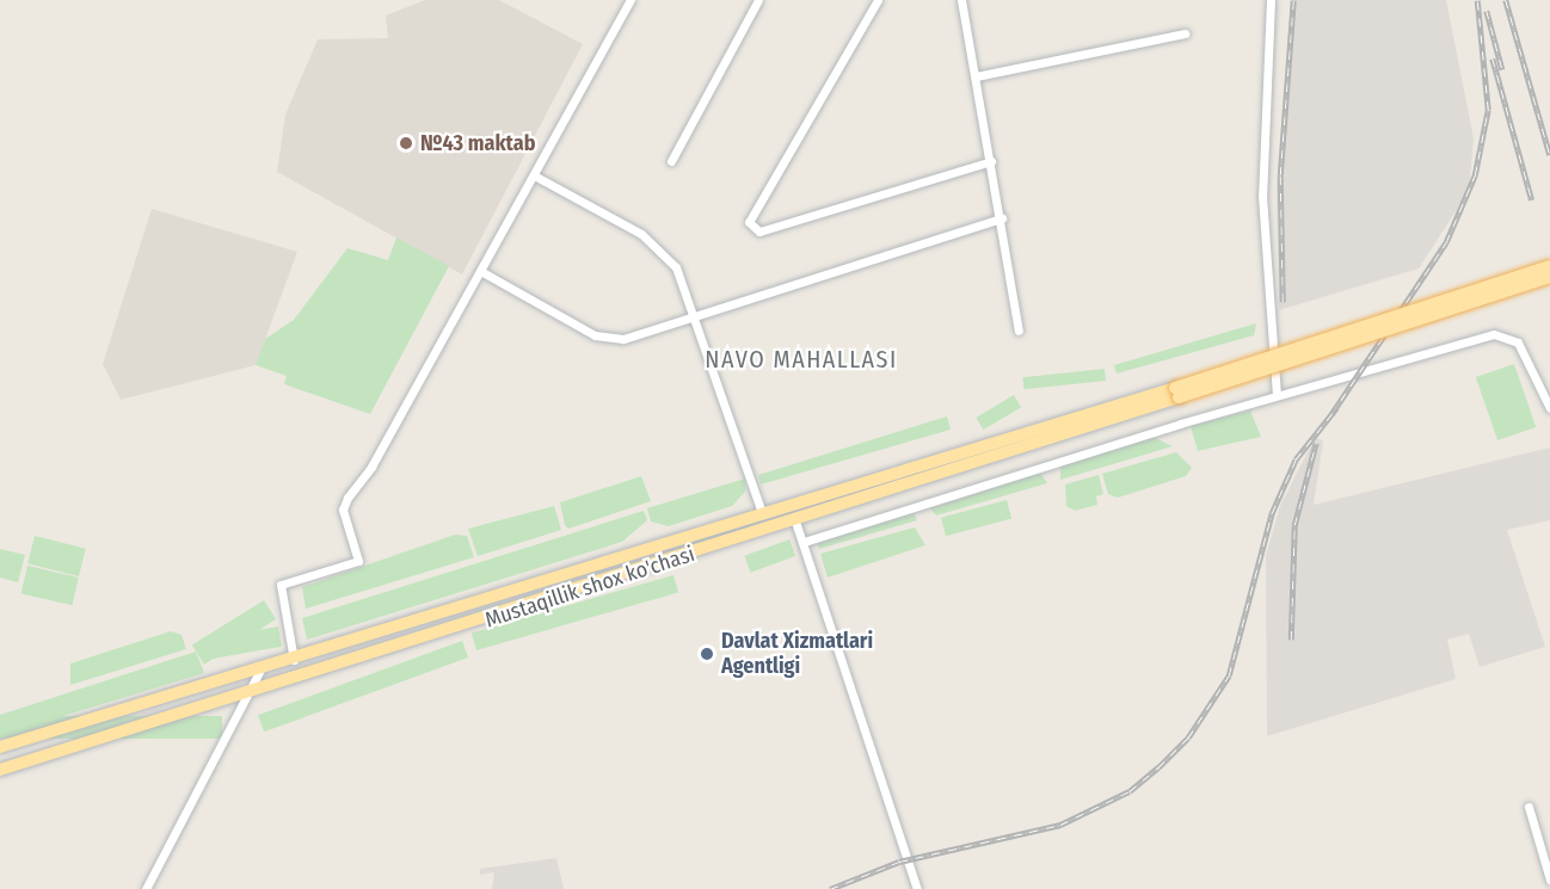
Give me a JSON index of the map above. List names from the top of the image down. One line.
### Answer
{"streets":{"main road":["Mustaqillik shox ko'chasi"]},"districts":["NAVO MAHALLASI"],"places":["№43 maktab","Davlat Xizmatlari Agentligi"]}
